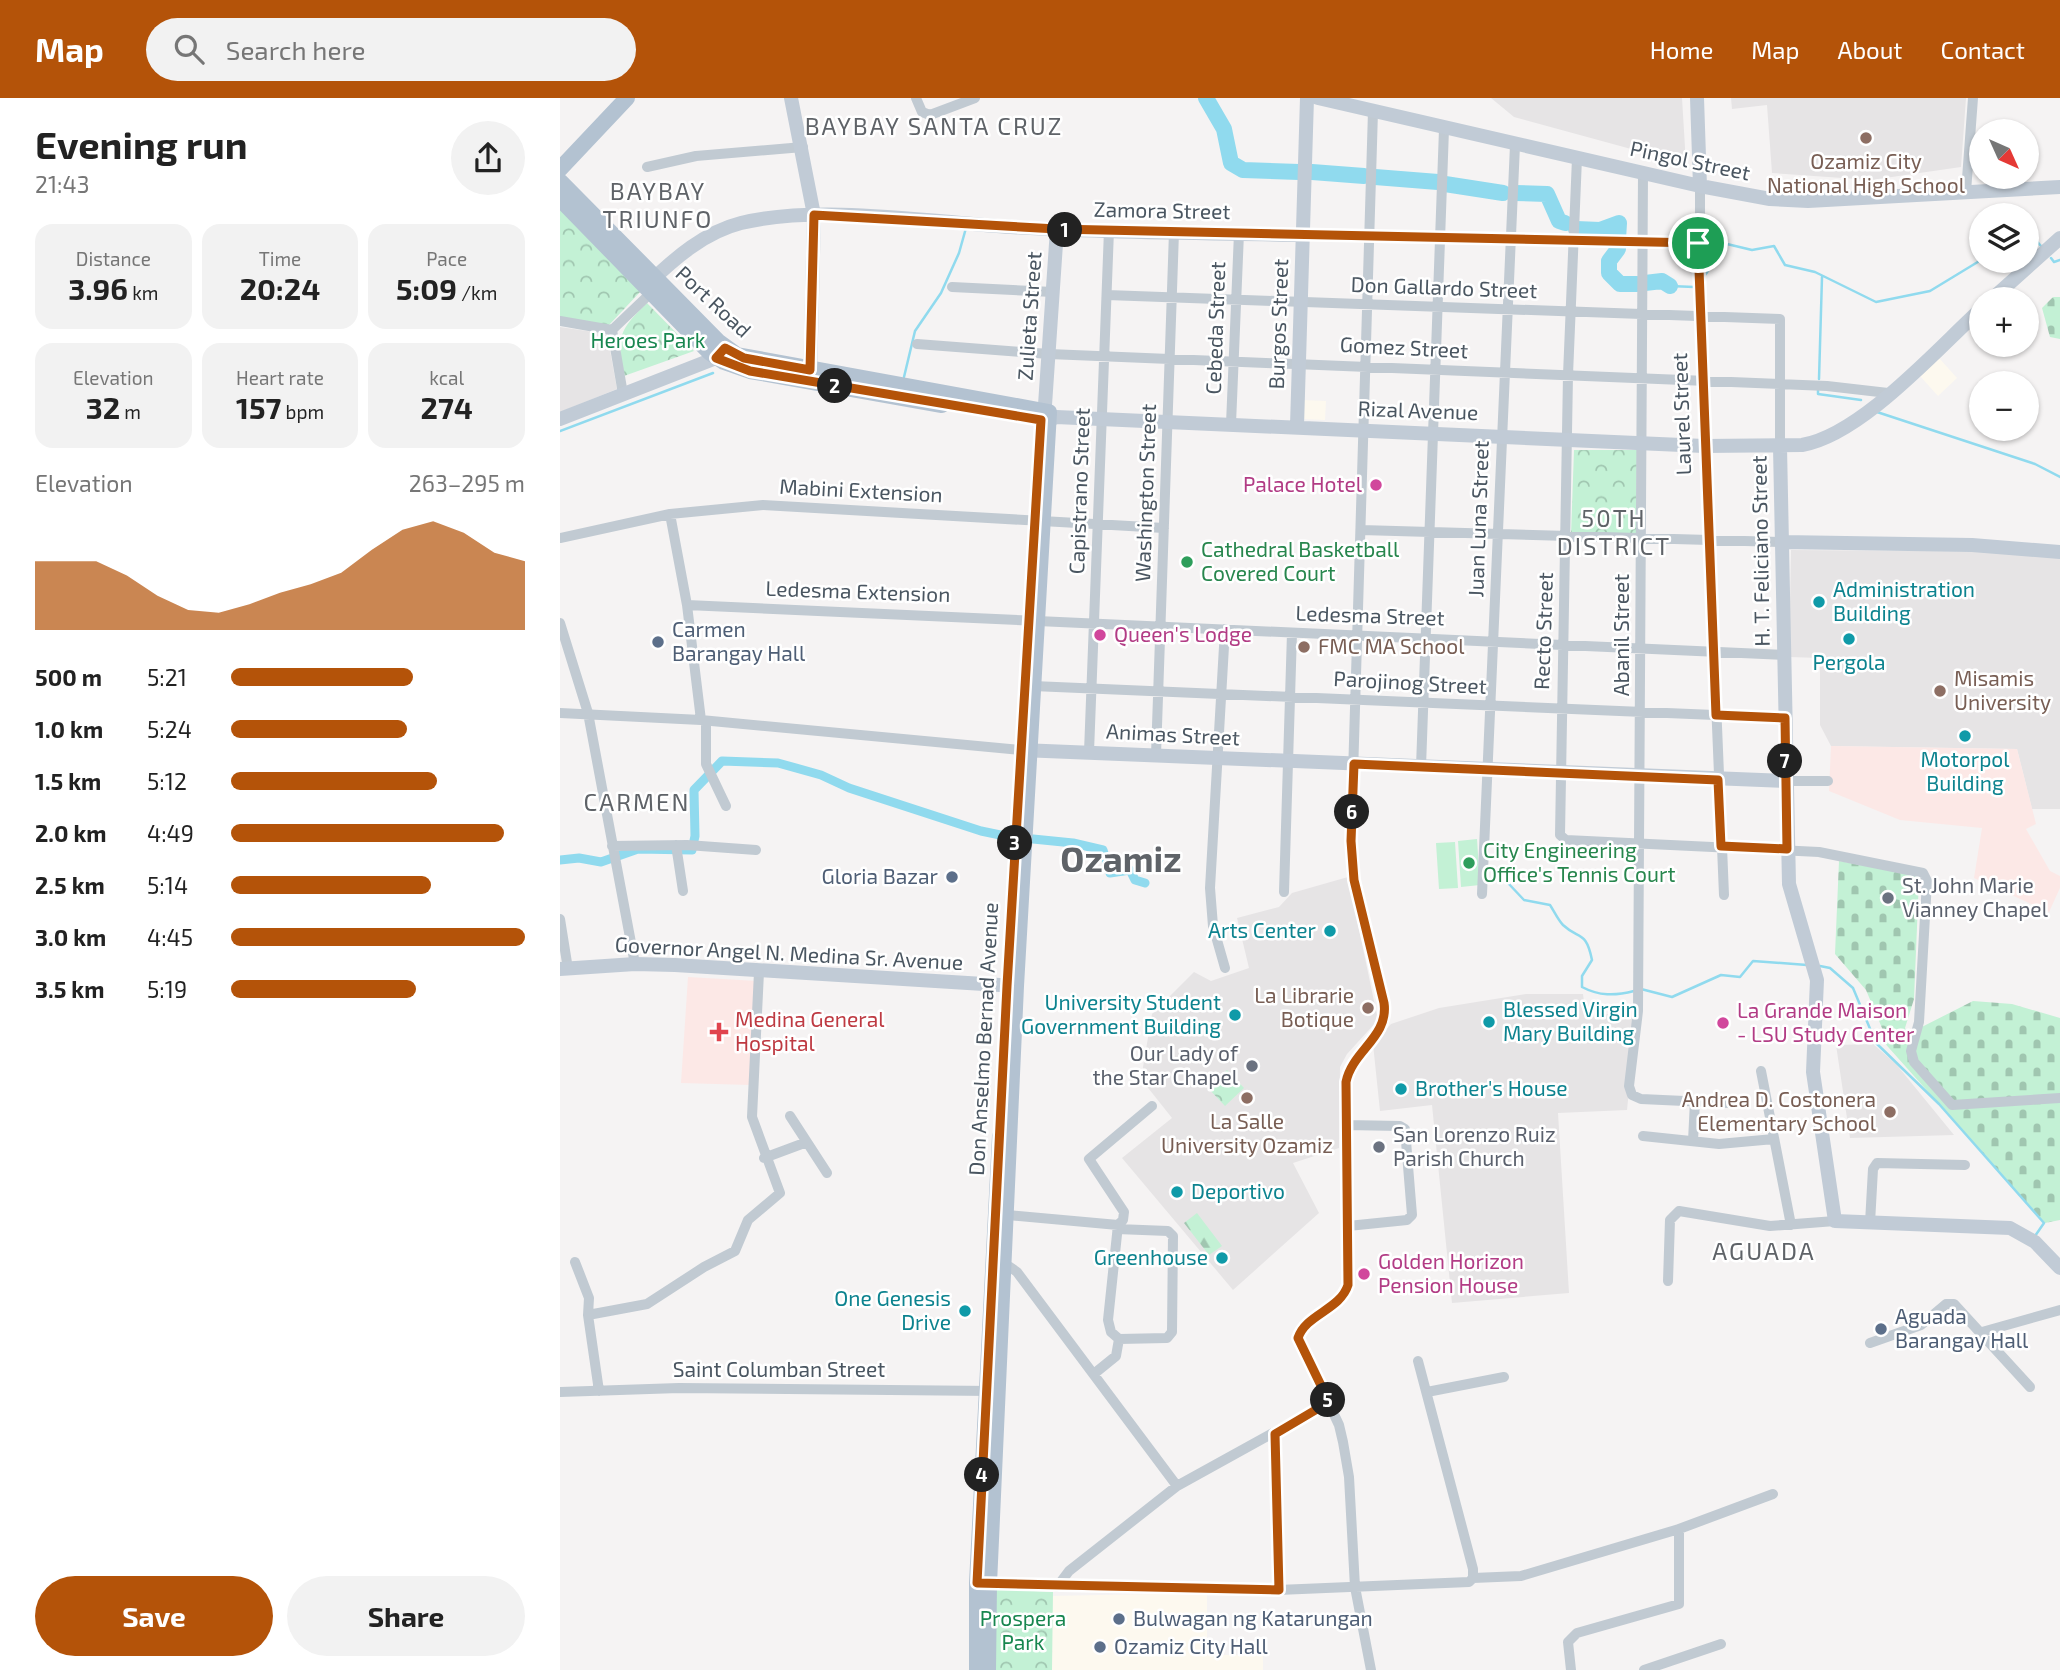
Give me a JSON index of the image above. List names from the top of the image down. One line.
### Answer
{"streets":{"main road":["Port Road","Don Anselmo Bernad Avenue"],"street":["Pingol Street","Zamora Street","Don Gallardo Street","Zulieta Street","Burgos Street","Cebeda Street","Gomez Street","Rizal Avenue","Laurel Street","Mabini Extension","Capistrano Street","Washington Street","Juan Luna Street","H. T. Feliciano Street","Ledesma Extension","Ledesma Street","Recto Street","Abanil Street","Parojinog Street","Animas Street","Governor Angel N. Medina Sr. Avenue","Saint Columban Street"]},"crossings":[["Pingol Street","Laurel Street"],["Pingol Street","Juan Luna Street"],["Pingol Street","Recto Street"],["Pingol Street","Abanil Street"],["Zamora Street","Port Road"],["Zamora Street","Zulieta Street"],["Zamora Street","Burgos Street"],["Zamora Street","Cebeda Street"],["Zamora Street","Laurel Street"],["Zamora Street","Capistrano Street"],["Zamora Street","Washington Street"],["Zamora Street","Juan Luna Street"],["Zamora Street","Recto Street"],["Zamora Street","Abanil Street"],["Don Gallardo Street","Burgos Street"],["Don Gallardo Street","Cebeda Street"],["Don Gallardo Street","Laurel Street"],["Don Gallardo Street","Capistrano Street"],["Don Gallardo Street","Washington Street"],["Don Gallardo Street","Juan Luna Street"],["Don Gallardo Street","H. T. Feliciano Street"],["Don Gallardo Street","Recto Street"],["Don Gallardo Street","Abanil Street"],["Port Road","Zulieta Street"],["Port Road","Rizal Avenue"],["Port Road","Don Anselmo Bernad Avenue"],["Zulieta Street","Gomez Street"],["Zulieta Street","Rizal Avenue"],["Zulieta Street","Don Anselmo Bernad Avenue"],["Burgos Street","Gomez Street"],["Burgos Street","Rizal Avenue"],["Cebeda Street","Gomez Street"],["Cebeda Street","Rizal Avenue"],["Gomez Street","Rizal Avenue"],["Gomez Street","Laurel Street"],["Gomez Street","Capistrano Street"],["Gomez Street","Washington Street"],["Gomez Street","Juan Luna Street"],["Gomez Street","H. T. Feliciano Street"],["Gomez Street","Recto Street"],["Gomez Street","Abanil Street"],["Rizal Avenue","Laurel Street"],["Rizal Avenue","Capistrano Street"],["Rizal Avenue","Washington Street"],["Rizal Avenue","Juan Luna Street"],["Rizal Avenue","H. T. Feliciano Street"],["Rizal Avenue","Recto Street"],["Rizal Avenue","Abanil Street"],["Rizal Avenue","Don Anselmo Bernad Avenue"],["Laurel Street","Ledesma Street"],["Laurel Street","Recto Street"],["Laurel Street","Parojinog Street"],["Laurel Street","Animas Street"],["Mabini Extension","Capistrano Street"],["Mabini Extension","Washington Street"],["Mabini Extension","Don Anselmo Bernad Avenue"],["Capistrano Street","Ledesma Street"],["Capistrano Street","Parojinog Street"],["Capistrano Street","Animas Street"],["Washington Street","Ledesma Street"],["Washington Street","Parojinog Street"],["Washington Street","Animas Street"],["Juan Luna Street","Ledesma Street"],["Juan Luna Street","Parojinog Street"],["Juan Luna Street","Animas Street"],["H. T. Feliciano Street","Ledesma Street"],["H. T. Feliciano Street","Recto Street"],["H. T. Feliciano Street","Parojinog Street"],["H. T. Feliciano Street","Animas Street"],["Ledesma Extension","Ledesma Street"],["Ledesma Extension","Don Anselmo Bernad Avenue"],["Ledesma Street","Recto Street"],["Ledesma Street","Abanil Street"],["Ledesma Street","Don Anselmo Bernad Avenue"],["Recto Street","Abanil Street"],["Recto Street","Parojinog Street"],["Recto Street","Animas Street"],["Abanil Street","Parojinog Street"],["Abanil Street","Animas Street"],["Parojinog Street","Don Anselmo Bernad Avenue"],["Animas Street","Don Anselmo Bernad Avenue"],["Governor Angel N. Medina Sr. Avenue","Don Anselmo Bernad Avenue"],["Don Anselmo Bernad Avenue","Saint Columban Street"]],"districts":["BAYBAY SANTA CRUZ","BAYBAY TRIUNFO","50TH DISTRICT","CARMEN","Ozamiz","AGUADA"],"parks":["Heroes Park","Prospera Park"],"places":{"other":["Ozamiz City National High School","Palace Hotel","Cathedral Basketball Covered Court","Administration Building","Queen's Lodge","Pergola","Carmen Barangay Hall","FMC MA School","Misamis University","Motorpol Building","City Engineering Office's Tennis Court","Gloria Bazar","St. John Marie Vianney Chapel","Arts Center","La Librarie Botique","University Student Government Building","Blessed Virgin Mary Building","La Grande Maison - LSU Study Center","Our Lady of the Star Chapel","Brother's House","La Salle University Ozamiz","Andrea D. Costonera Elementary School","San Lorenzo Ruiz Parish Church","Deportivo","Greenhouse","Golden Horizon Pension House","One Genesis Drive","Aguada Barangay Hall","Bulwagan ng Katarungan","Ozamiz City Hall"],"health":["Medina General Hospital"]},"north":"bottom right","page":{"header":"Map","search":"Search here","nav":["Home","Map","About","Contact"],"heading":["Evening run","21:43"],"map_buttons":["+","−"],"pins":["1","2","7","6","3","5","4"],"stats":[["Distance","3.96 km"],["Time","20:24"],["Pace","5:09 /km"],["Elevation","32 m"],["Heart rate","157 bpm"],["kcal","274"]],"chart":["Elevation","263–295 m"],"list":[{"name":"500 m","note":"5:21"},{"name":"1.0 km","note":"5:24"},{"name":"1.5 km","note":"5:12"},{"name":"2.0 km","note":"4:49"},{"name":"2.5 km","note":"5:14"},{"name":"3.0 km","note":"4:45"},{"name":"3.5 km","note":"5:19"}],"buttons":["Save","Share"]}}
